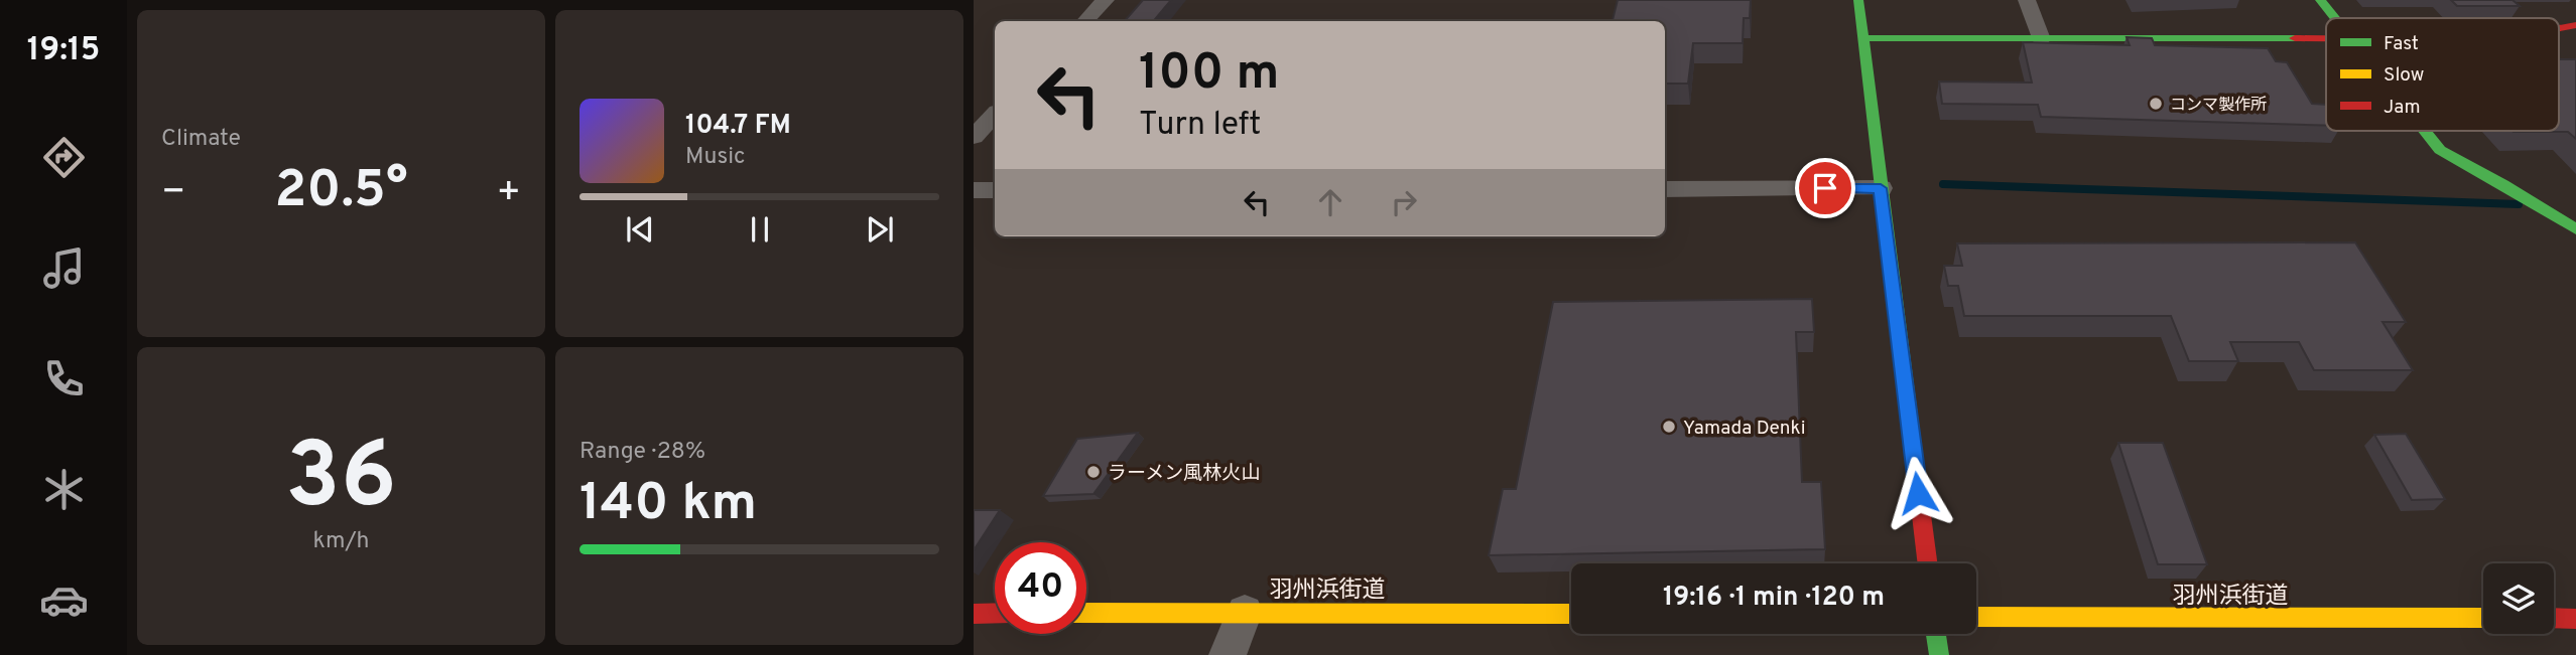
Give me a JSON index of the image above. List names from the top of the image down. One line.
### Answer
{"streets":{"street":["羽州浜街道"]},"places":["コンマ製作所","Yamada Denki","ラーメン風林火山"],"legend":["Fast","Slow","Jam"],"page":{"tabs":"19:15","tile":["Climate",["36","km/h"],["Range · 28%","140 km"]],"turn":["100 m","Turn left"],"song":["104.7 FM","Music"],"heat":["−","20.5°","+"],"limit":"40","trip":"19:16 · 1 min · 120 m"}}
